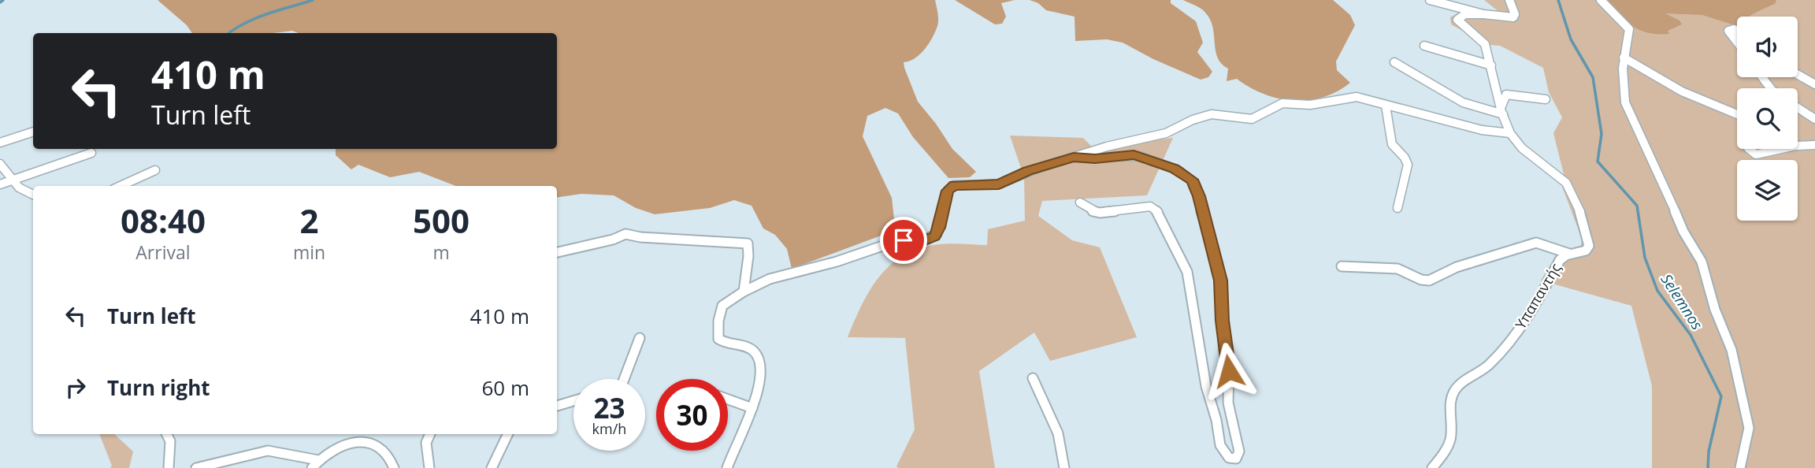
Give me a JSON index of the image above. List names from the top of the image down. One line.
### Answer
{"streets":{"street":["Υπαπαντής"]},"water":["Selemnos"],"page":{"turn":["410 m","Turn left"],"eta":["08:40","Arrival","2","min","500","m"],"list":[{"name":"Turn left","value":"410 m"},{"name":"Turn right","value":"60 m"}],"speed":"23 km/h","limit":"30"}}
